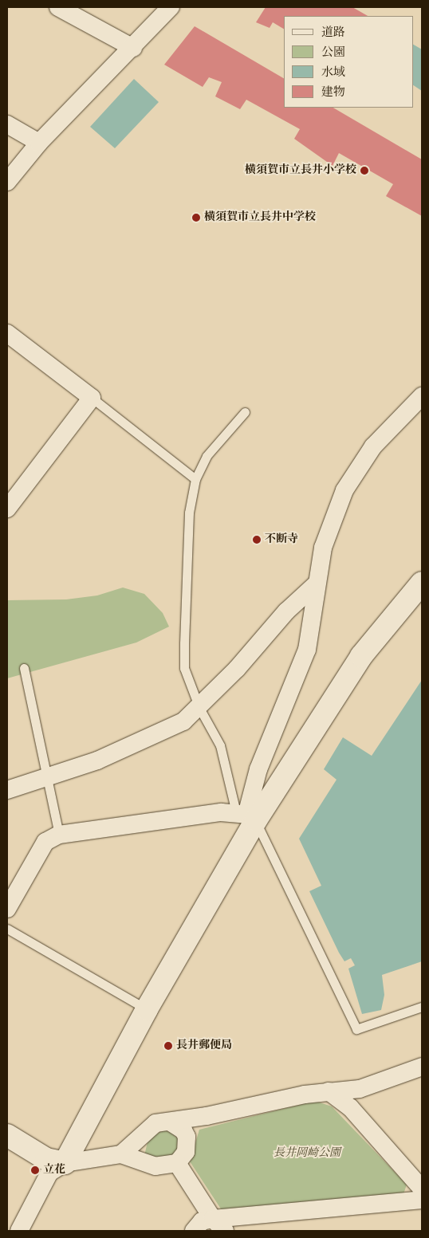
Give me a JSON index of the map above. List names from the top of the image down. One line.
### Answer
{"parks":["長井岡崎公園"],"places":["横須賀市立長井小学校","横須賀市立長井中学校","不断寺","長井郵便局","立花"],"legend":["道路","公園","水域","建物"]}
